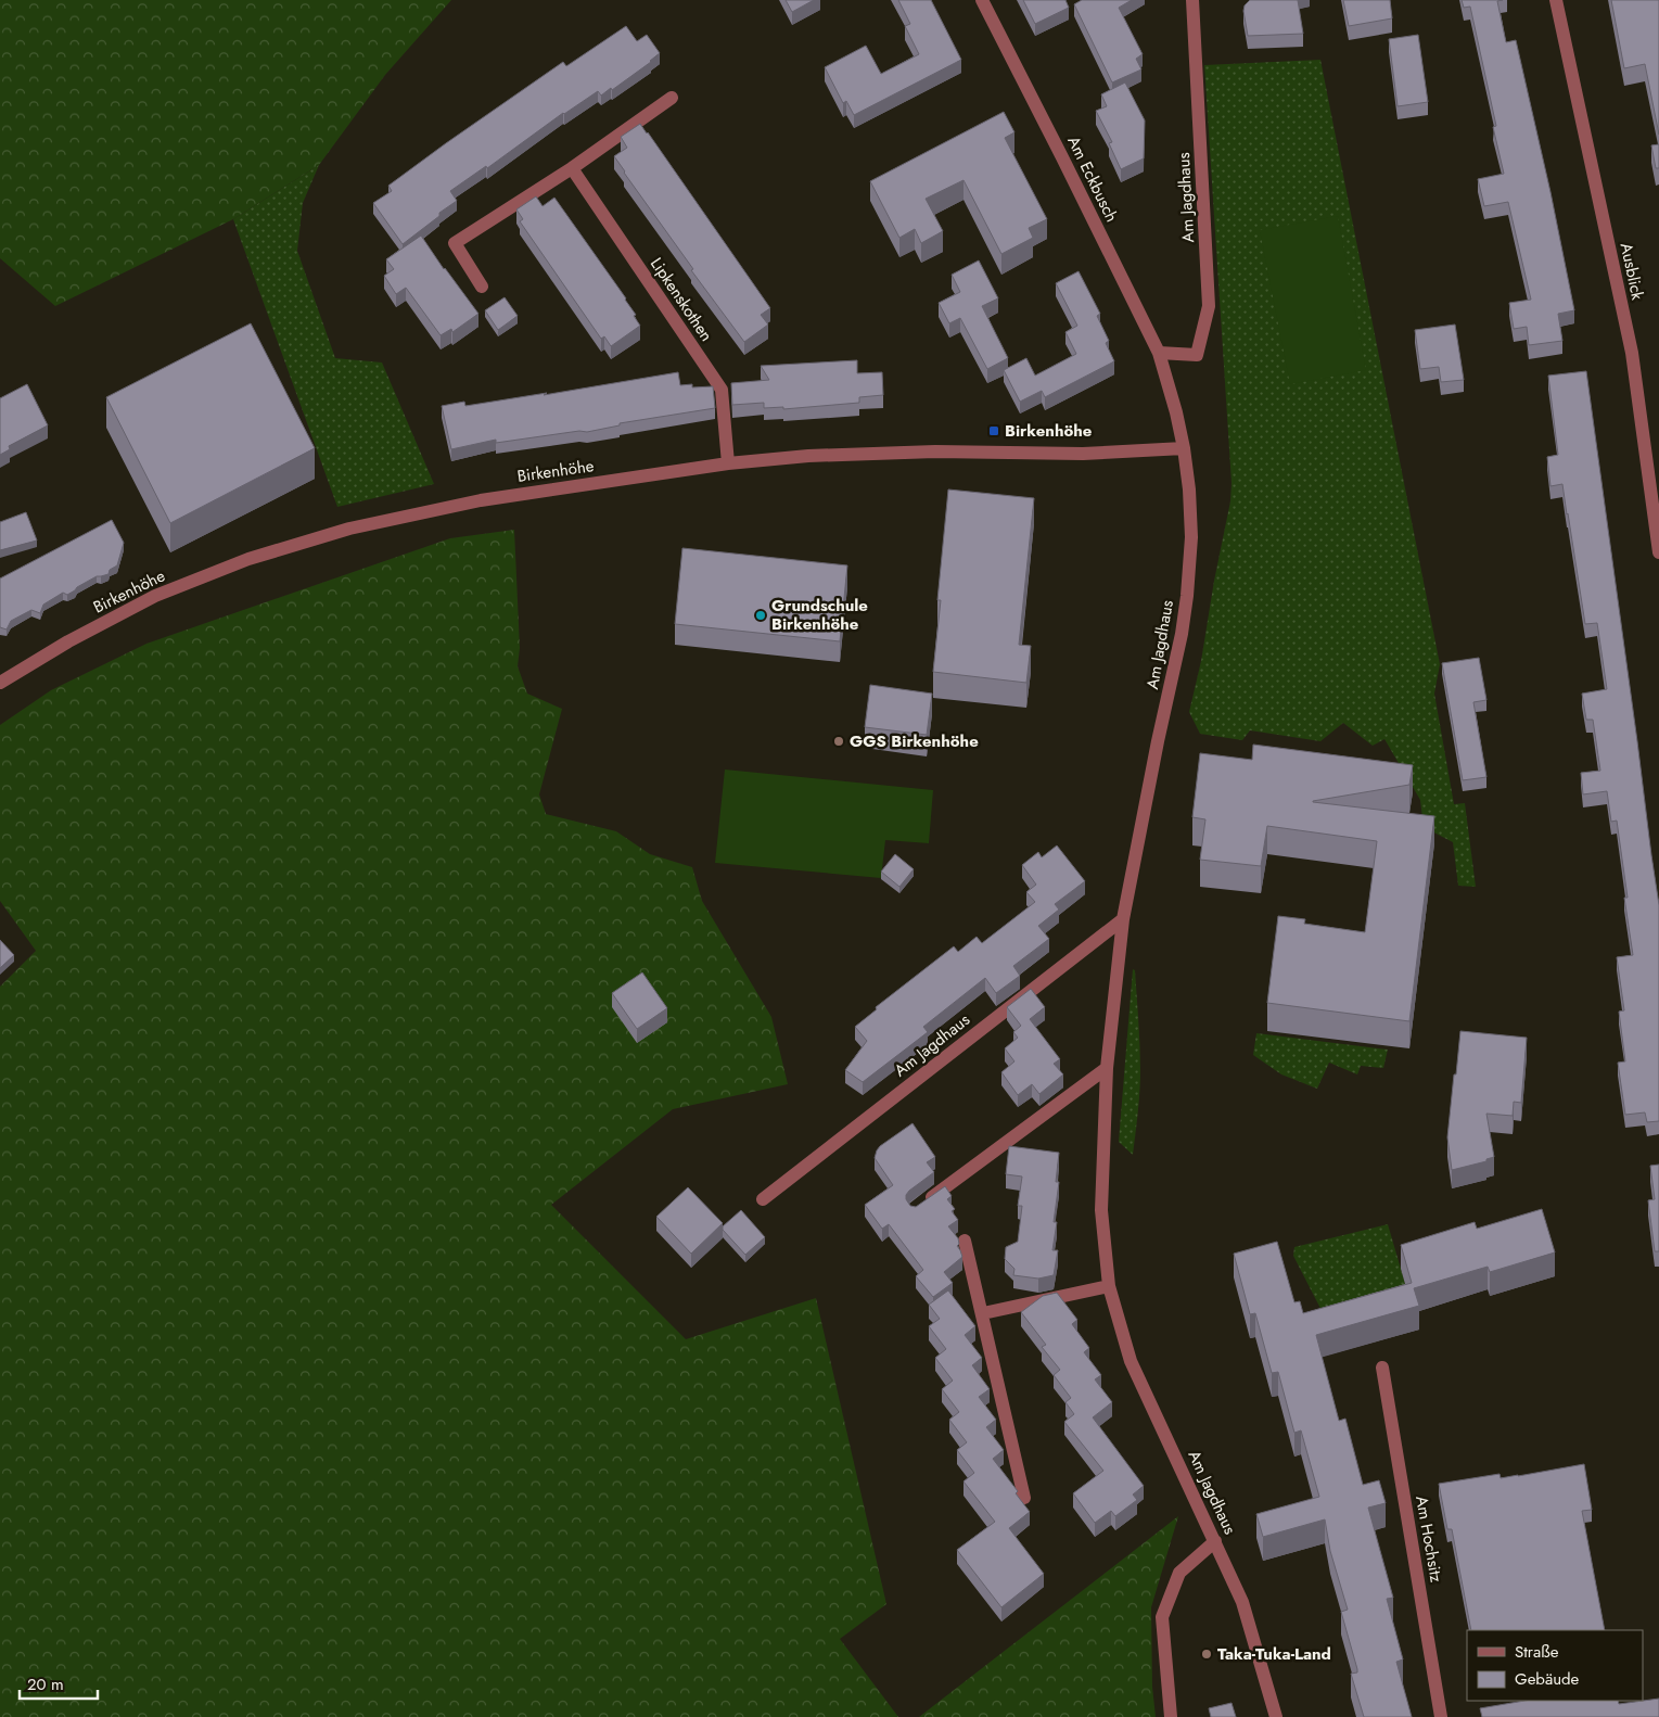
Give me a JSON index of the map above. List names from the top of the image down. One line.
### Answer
{"streets":{"street":["Am Eckbusch","Am Jagdhaus","Ausblick","Lipkenskothen","Birkenhöhe","Am Hochsitz"]},"crossings":[["Am Eckbusch","Am Jagdhaus"],["Am Jagdhaus","Birkenhöhe"],["Lipkenskothen","Birkenhöhe"]],"places":{"transit":["Birkenhöhe"],"other":["Grundschule Birkenhöhe","GGS Birkenhöhe","Taka-Tuka-Land"]},"legend":["Straße","Gebäude"],"scale_bar":"20 m"}
